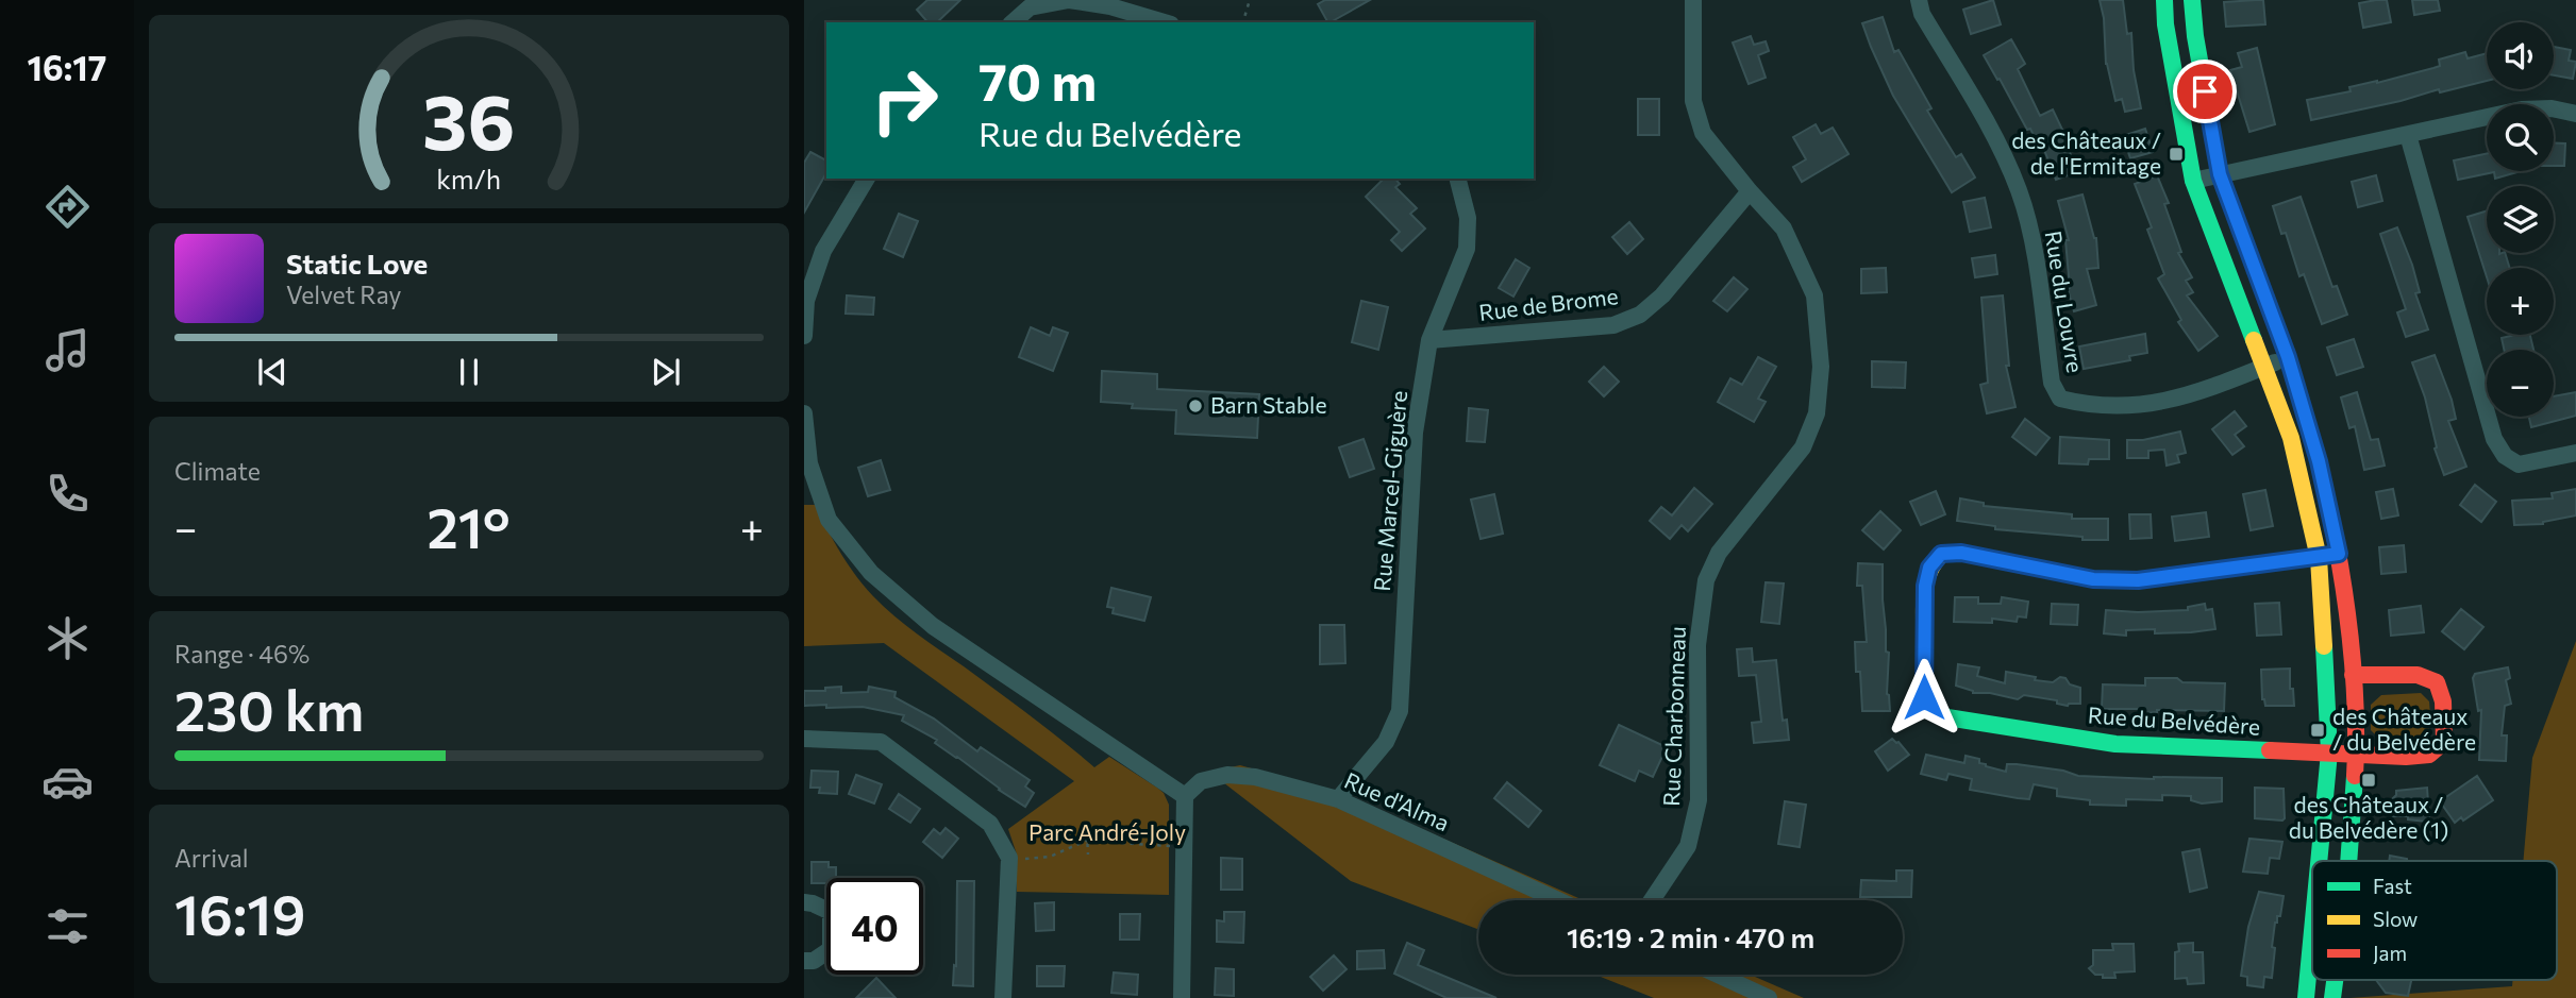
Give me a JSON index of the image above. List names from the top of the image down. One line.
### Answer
{"streets":{"street":["Rue du Louvre","Rue de Brome","Rue Marcel-Giguère","Rue Charbonneau","Rue du Belvédère","Rue d'Alma"]},"crossings":[["Rue de Brome","Rue Marcel-Giguère"],["Rue de Brome","Rue Charbonneau"],["Rue Marcel-Giguère","Rue d'Alma"]],"parks":["Parc André-Joly"],"places":{"transit":["des Châteaux / de l'Ermitage","des Châteaux / du Belvédère","des Châteaux / du Belvédère (1)"],"other":["Barn Stable"]},"legend":["Fast","Slow","Jam"],"page":{"tabs":"16:17","map_buttons":["+","−"],"turn":["70 m","Rue du Belvédère"],"song":["Static Love","Velvet Ray"],"tile":["Climate",["Range · 46%","230 km"],["Arrival","16:19"]],"heat":["−","21°","+"],"limit":"40","trip":"16:19 · 2 min · 470 m","gauge":["36","km/h"]}}
